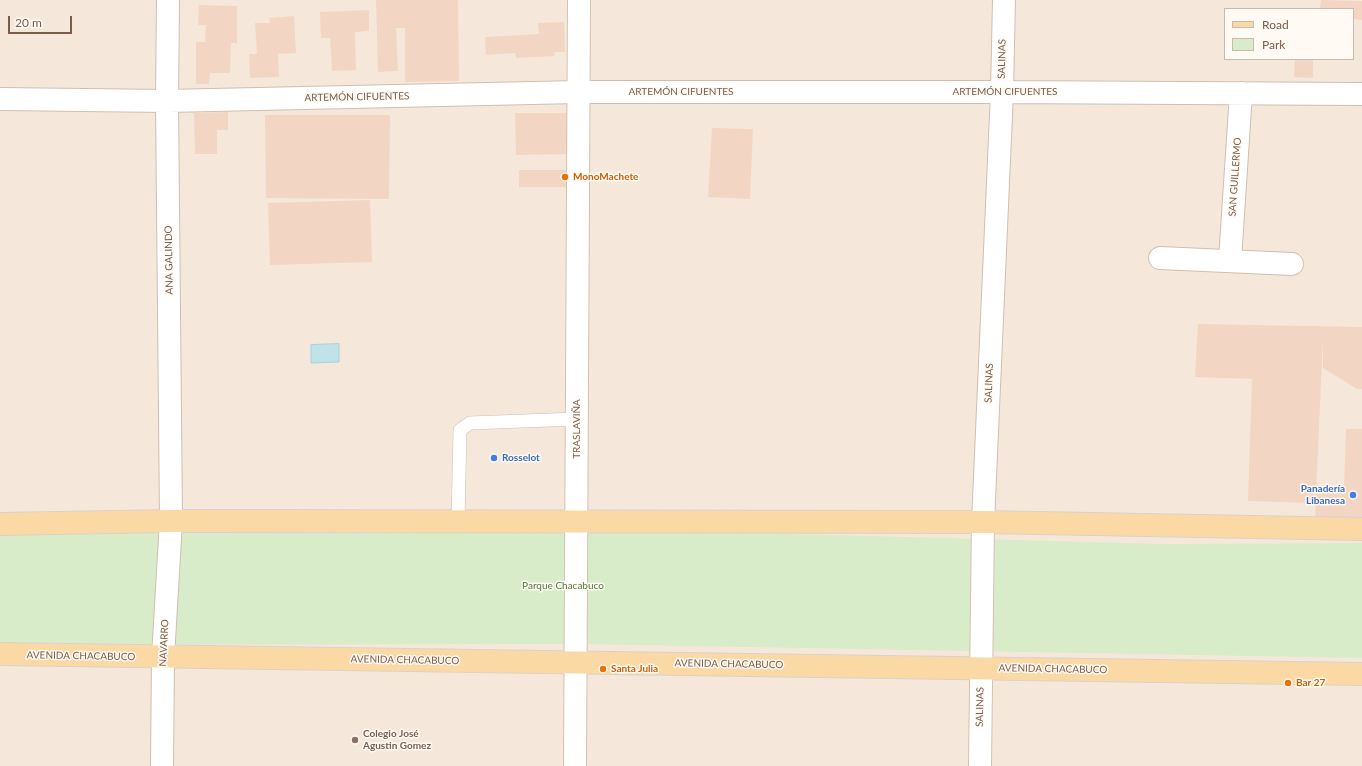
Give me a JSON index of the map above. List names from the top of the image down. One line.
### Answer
{"streets":{"main road":["AVENIDA CHACABUCO"],"street":["SALINAS","ARTEMÓN CIFUENTES","SAN GUILLERMO","ANA GALINDO","TRASLAVIÑA","NAVARRO"]},"crossings":[["SALINAS","ARTEMÓN CIFUENTES"],["SALINAS","AVENIDA CHACABUCO"],["ARTEMÓN CIFUENTES","SAN GUILLERMO"],["ARTEMÓN CIFUENTES","ANA GALINDO"],["ARTEMÓN CIFUENTES","TRASLAVIÑA"],["ANA GALINDO","NAVARRO"],["TRASLAVIÑA","AVENIDA CHACABUCO"],["NAVARRO","AVENIDA CHACABUCO"]],"parks":["Parque Chacabuco"],"places":["MonoMachete","Rosselot","Panadería Libanesa","Santa Julia","Bar 27","Colegio José Agustin Gomez"],"legend":["Road","Park"],"scale_bar":"20 m"}
